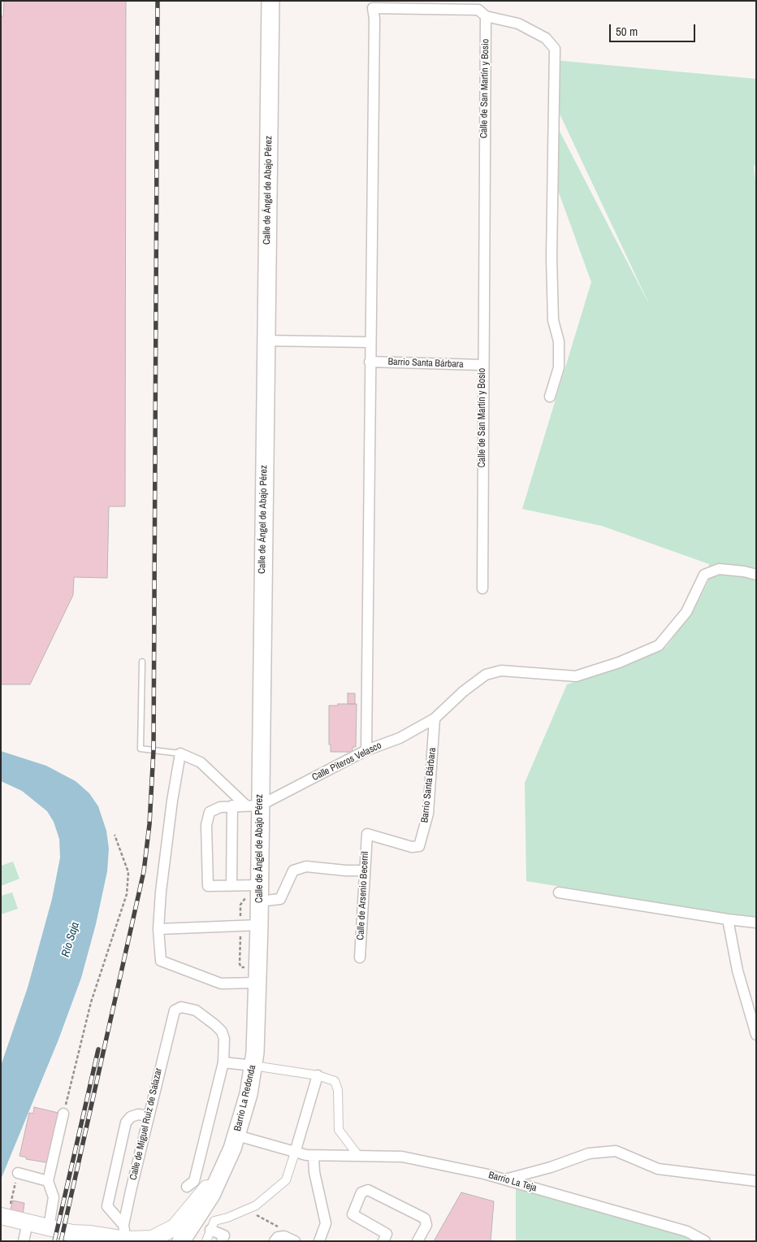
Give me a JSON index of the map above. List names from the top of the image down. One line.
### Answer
{"streets":{"highway":["Calle de Ángel de Abajo Pérez","Barrio La Redonda"],"street":["Calle de San Martín y Bosio","Barrio Santa Bárbara","Calle Piteros Velasco","Calle de Arsenio Becerril","Calle de Miguel Ruiz de Salazar","Barrio La Teja"]},"crossings":[["Calle de San Martín y Bosio","Barrio Santa Bárbara"],["Calle de Ángel de Abajo Pérez","Calle Piteros Velasco"],["Calle de Ángel de Abajo Pérez","Barrio La Redonda"],["Barrio Santa Bárbara","Calle Piteros Velasco"],["Barrio Santa Bárbara","Calle de Arsenio Becerril"],["Barrio La Redonda","Barrio La Teja"]],"water":["Río Saja"],"scale_bar":"50 m"}
